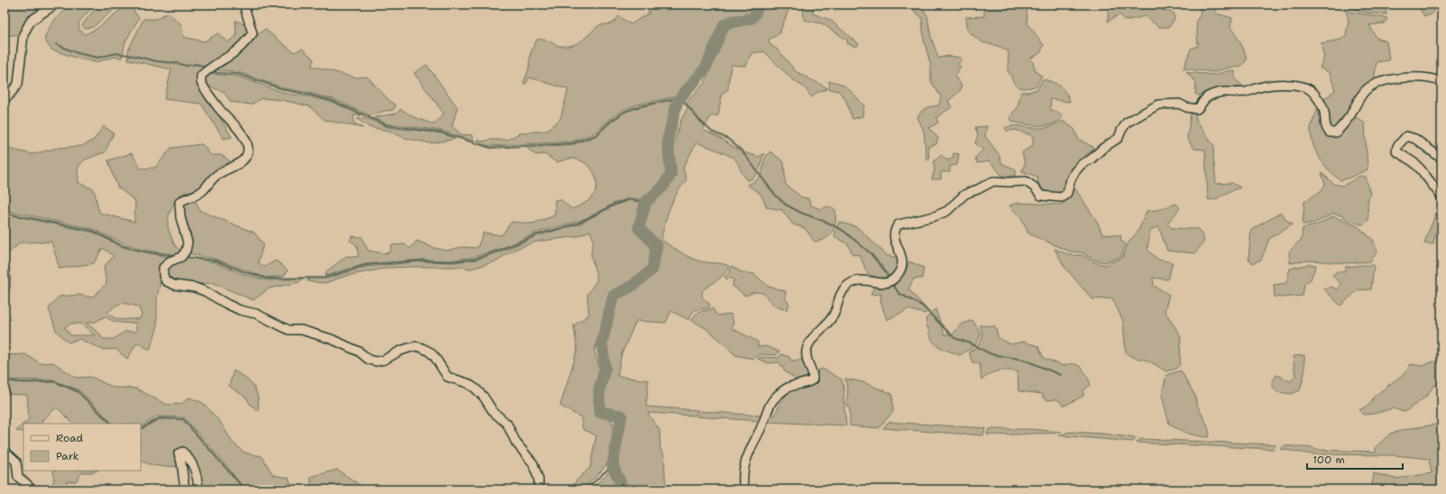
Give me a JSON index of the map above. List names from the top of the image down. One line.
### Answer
{"legend":["Road","Park"],"scale_bar":"100 m"}
